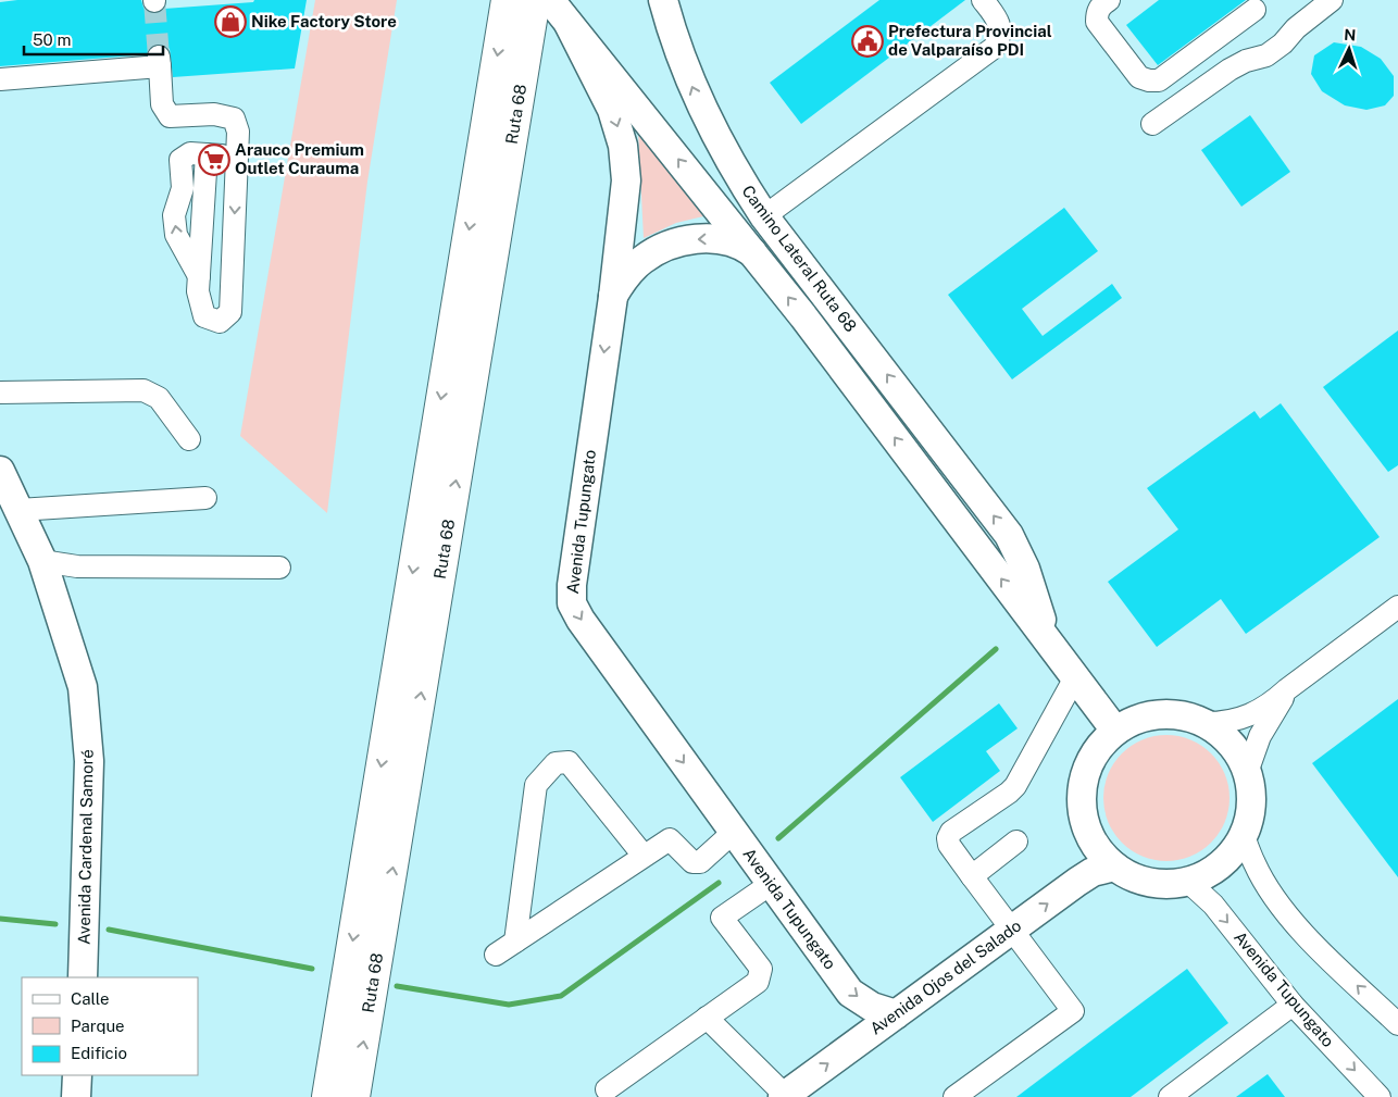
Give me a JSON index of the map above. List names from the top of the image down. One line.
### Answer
{"streets":{"highway":["Ruta 68"],"main road":["Camino Lateral Ruta 68","Avenida Tupungato","Avenida Cardenal Samoré","Avenida Ojos del Salado"]},"crossings":[["Ruta 68","Avenida Tupungato"],["Camino Lateral Ruta 68","Avenida Tupungato"],["Avenida Tupungato","Avenida Ojos del Salado"]],"one_way":["Camino Lateral Ruta 68","Avenida Ojos del Salado"],"places":{"shop":["Nike Factory Store"],"public building":["Prefectura Provincial de Valparaíso PDI"],"supermarket":["Arauco Premium Outlet Curauma"]},"legend":["Calle","Parque","Edificio"],"scale_bar":"50 m","north":"top"}
